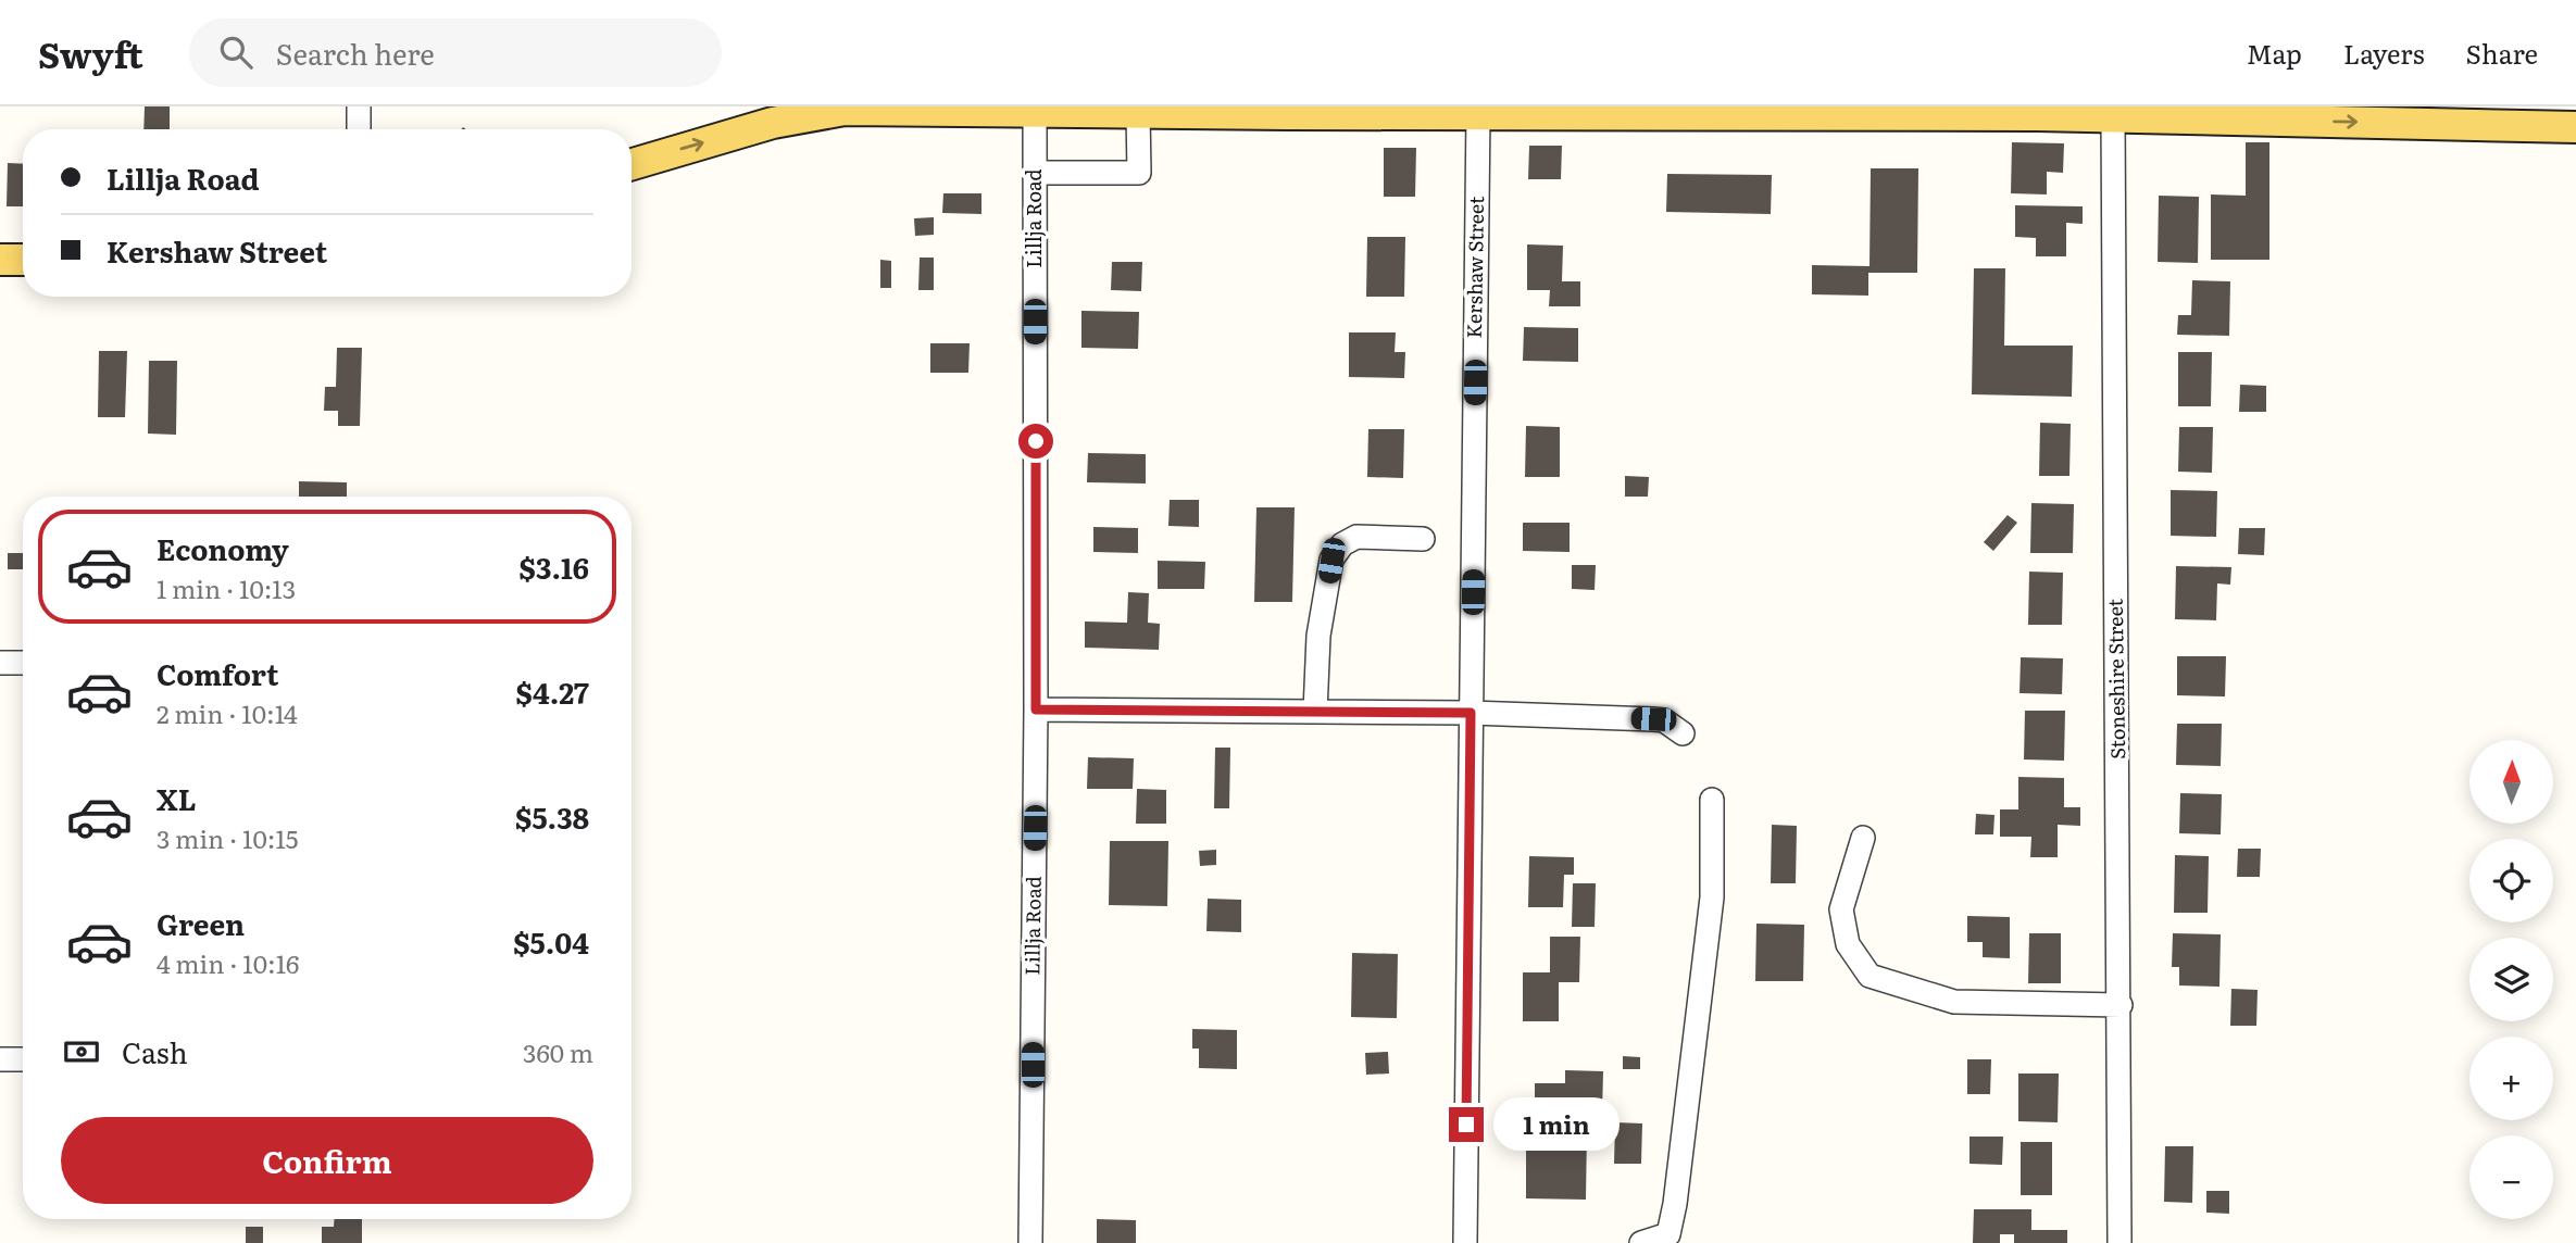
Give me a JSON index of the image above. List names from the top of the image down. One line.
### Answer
{"streets":{"street":["Lillja Road","Kershaw Street","Stoneshire Street"]},"north":"top","page":{"header":"Swyft","search":"Search here","nav":["Map","Layers","Share"],"banner":["Lillja Road","Kershaw Street"],"list":[{"name":"Economy","note":"1 min · 10:13","value":"$3.16"},{"name":"Comfort","note":"2 min · 10:14","value":"$4.27"},{"name":"XL","note":"3 min · 10:15","value":"$5.38"},{"name":"Green","note":"4 min · 10:16","value":"$5.04"}],"map_buttons":["+","−"],"pay":["Cash","360 m"],"bubble":"1 min","buttons":"Confirm"}}
